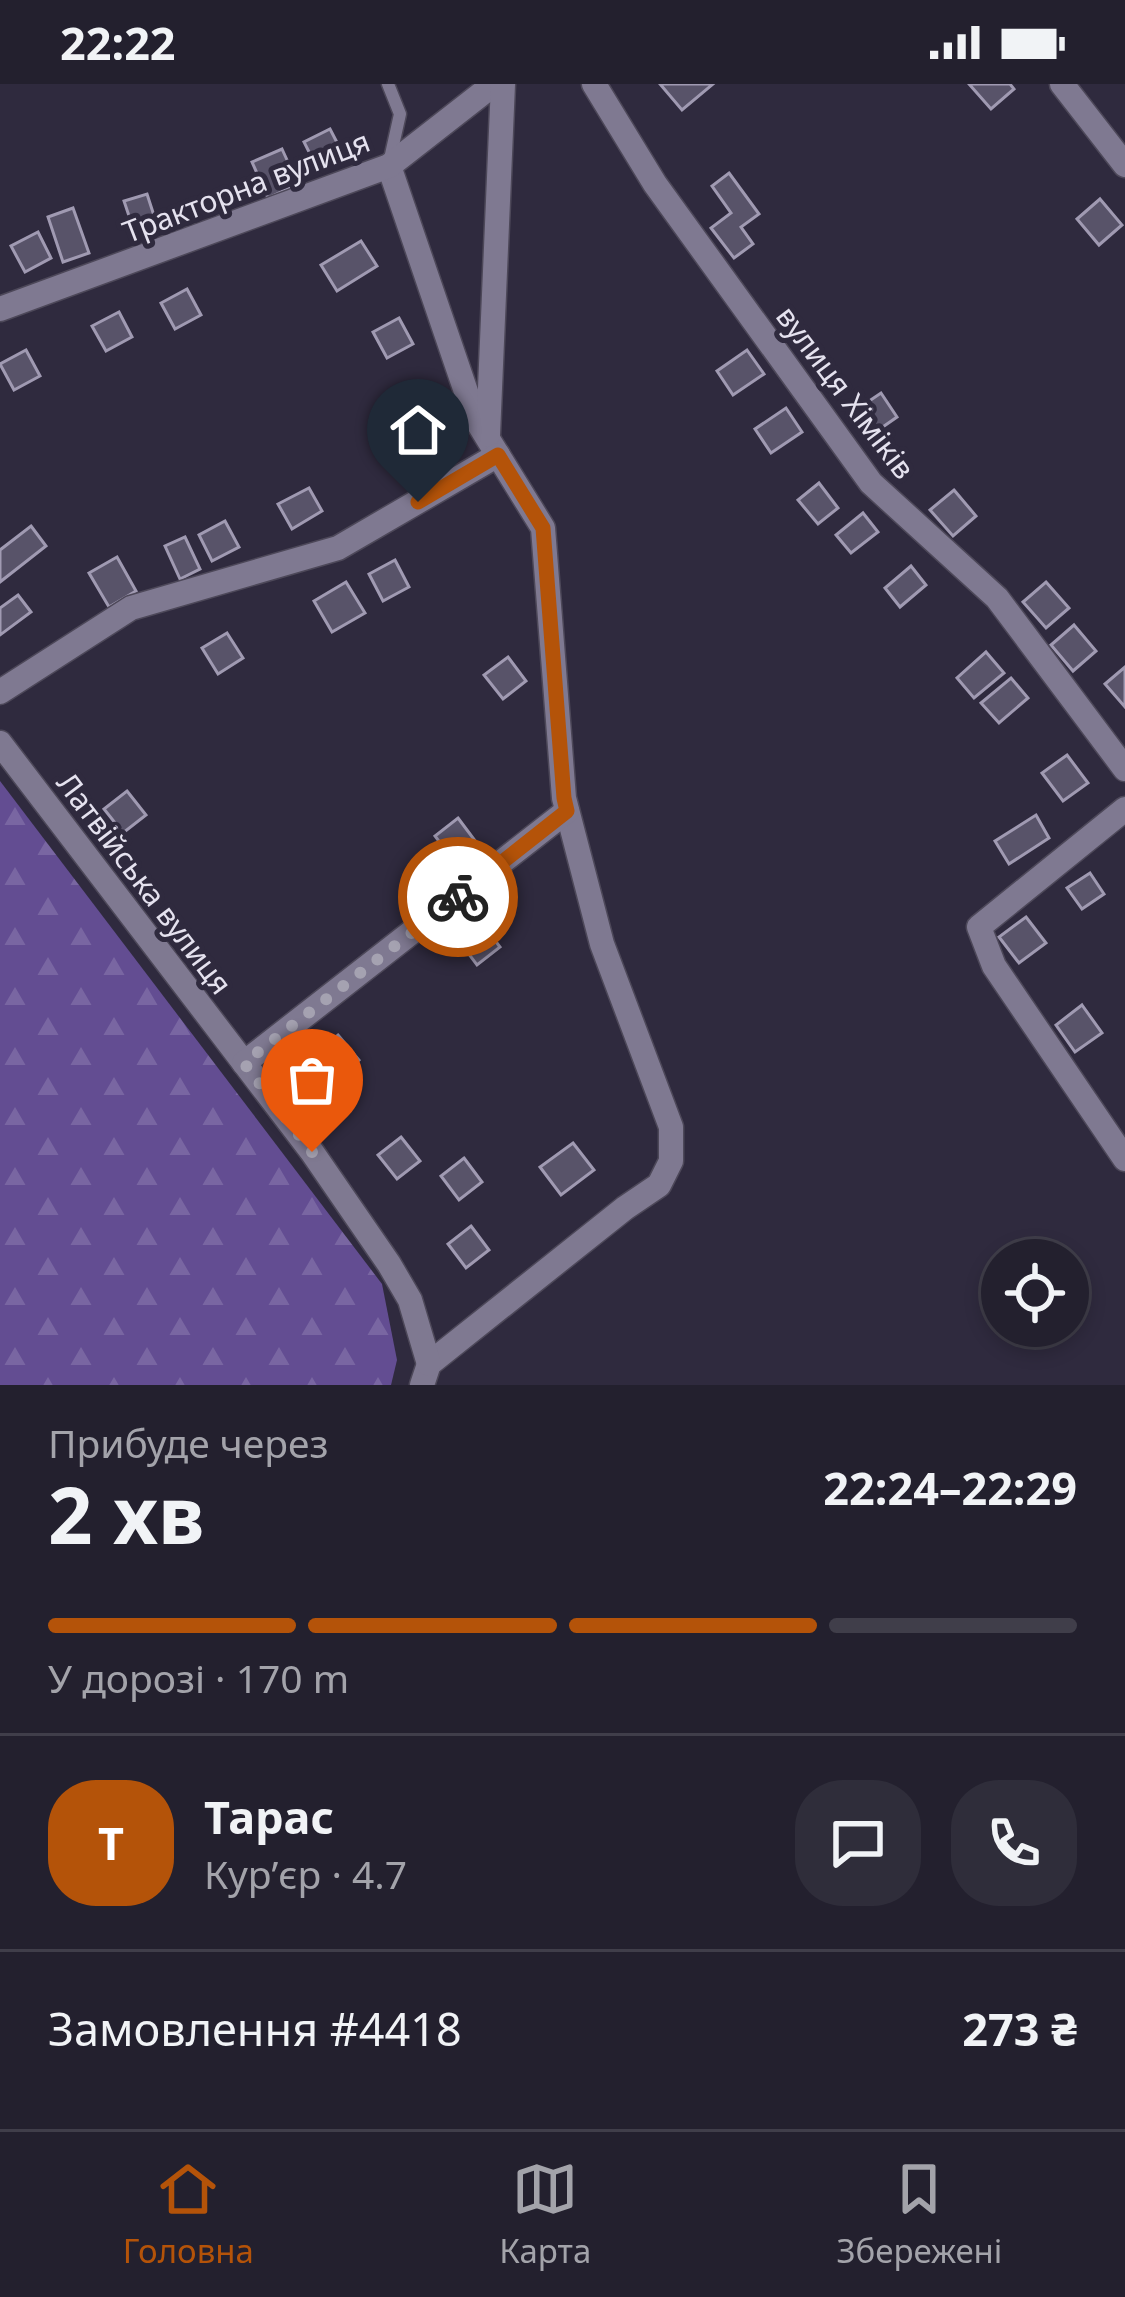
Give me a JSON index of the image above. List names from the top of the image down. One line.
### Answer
{"streets":{"street":["Тракторна вулиця","вулиця Хіміків","Латвійська вулиця"]},"page":{"status":"22:22","heading":["2 хв","Прибуде через","22:24–22:29"],"panel":["Тарас","Кур’єр · 4.7","Замовлення #4418","273 ₴"],"bar":"У дорозі · 170 m","round":"Т","tabs":["Головна","Карта","Збережені"]}}
